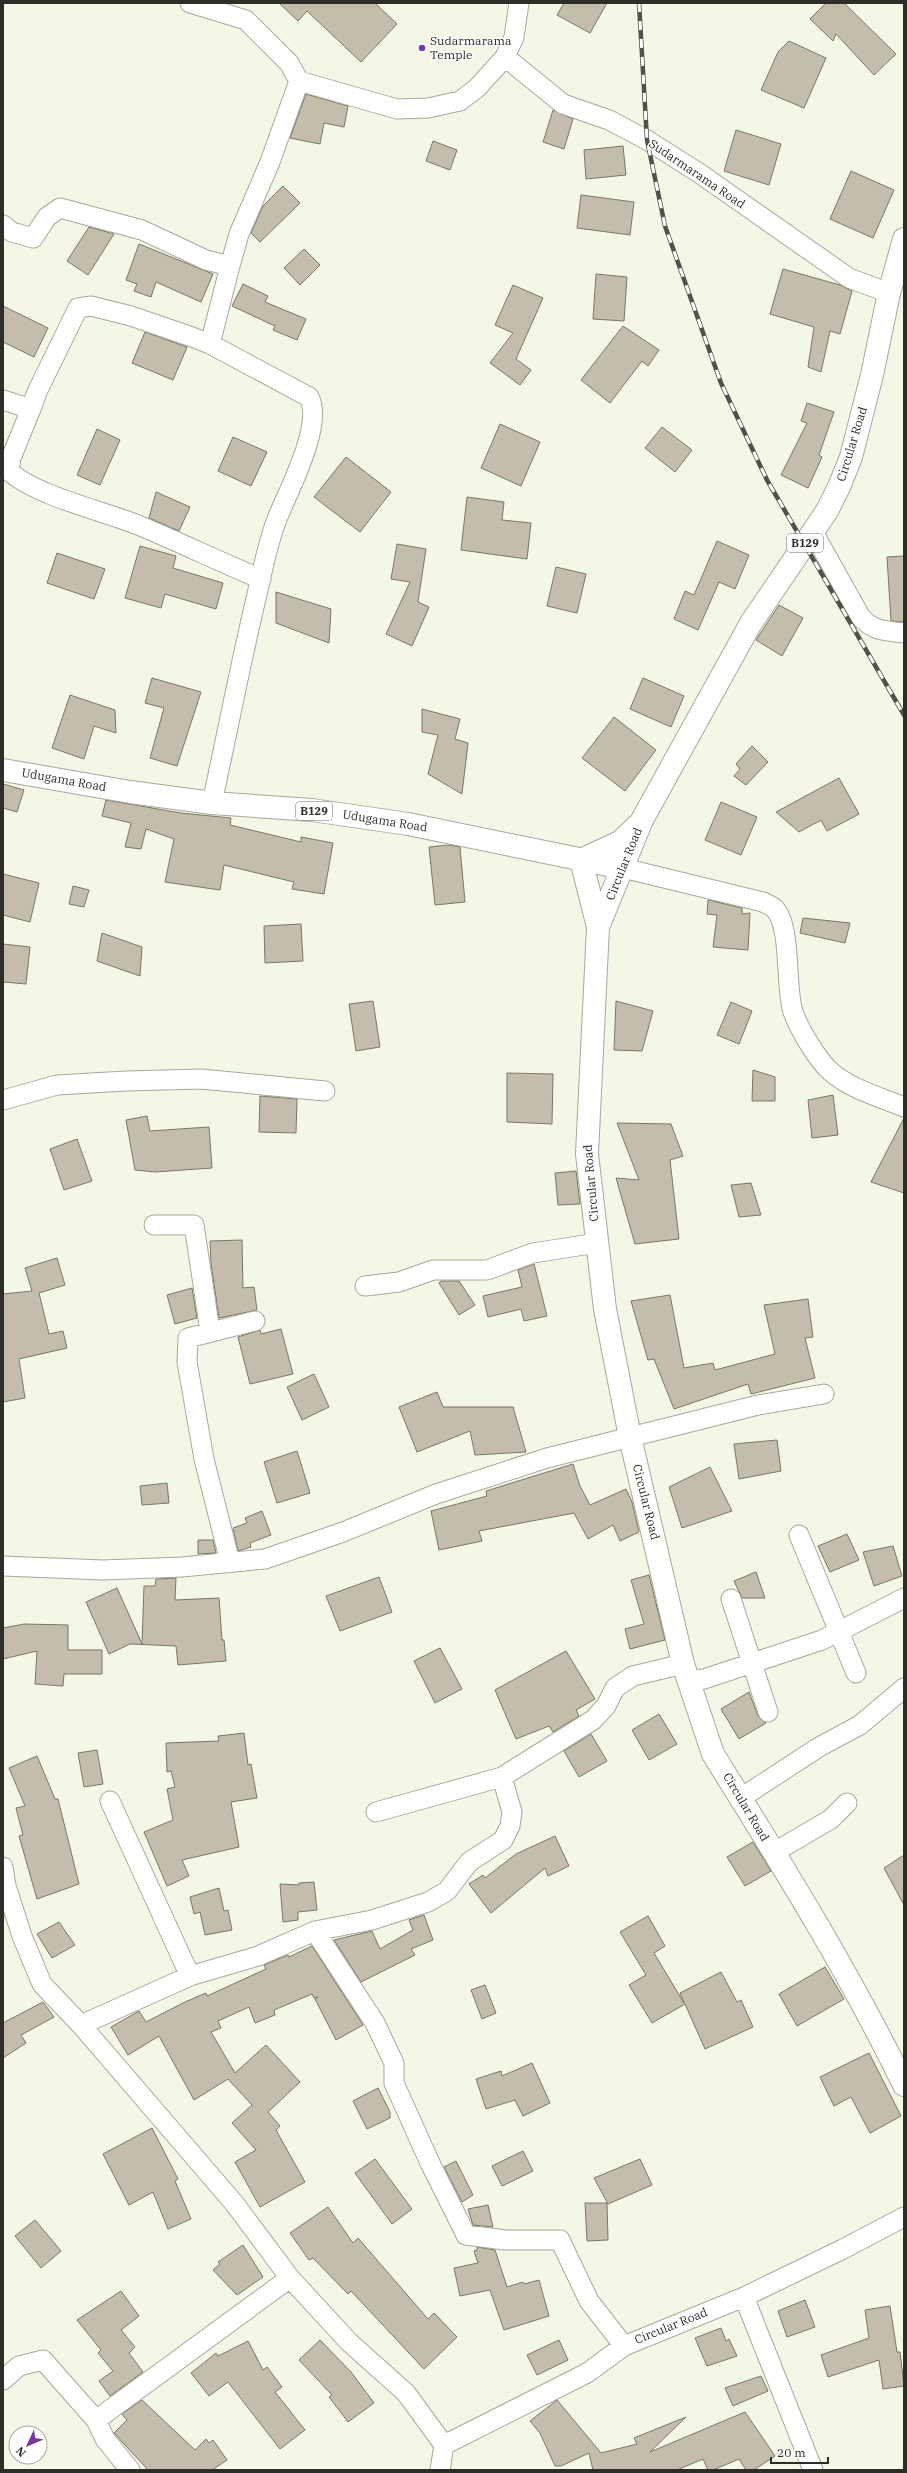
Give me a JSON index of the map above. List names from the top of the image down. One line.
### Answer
{"streets":{"main road":["Circular Road","B129","Udugama Road"],"street":["Sudarmarama Road"]},"crossings":[["Sudarmarama Road","Circular Road"],["Circular Road","Udugama Road"]],"places":["Sudarmarama Temple"],"scale_bar":"20 m","north":"bottom left"}
